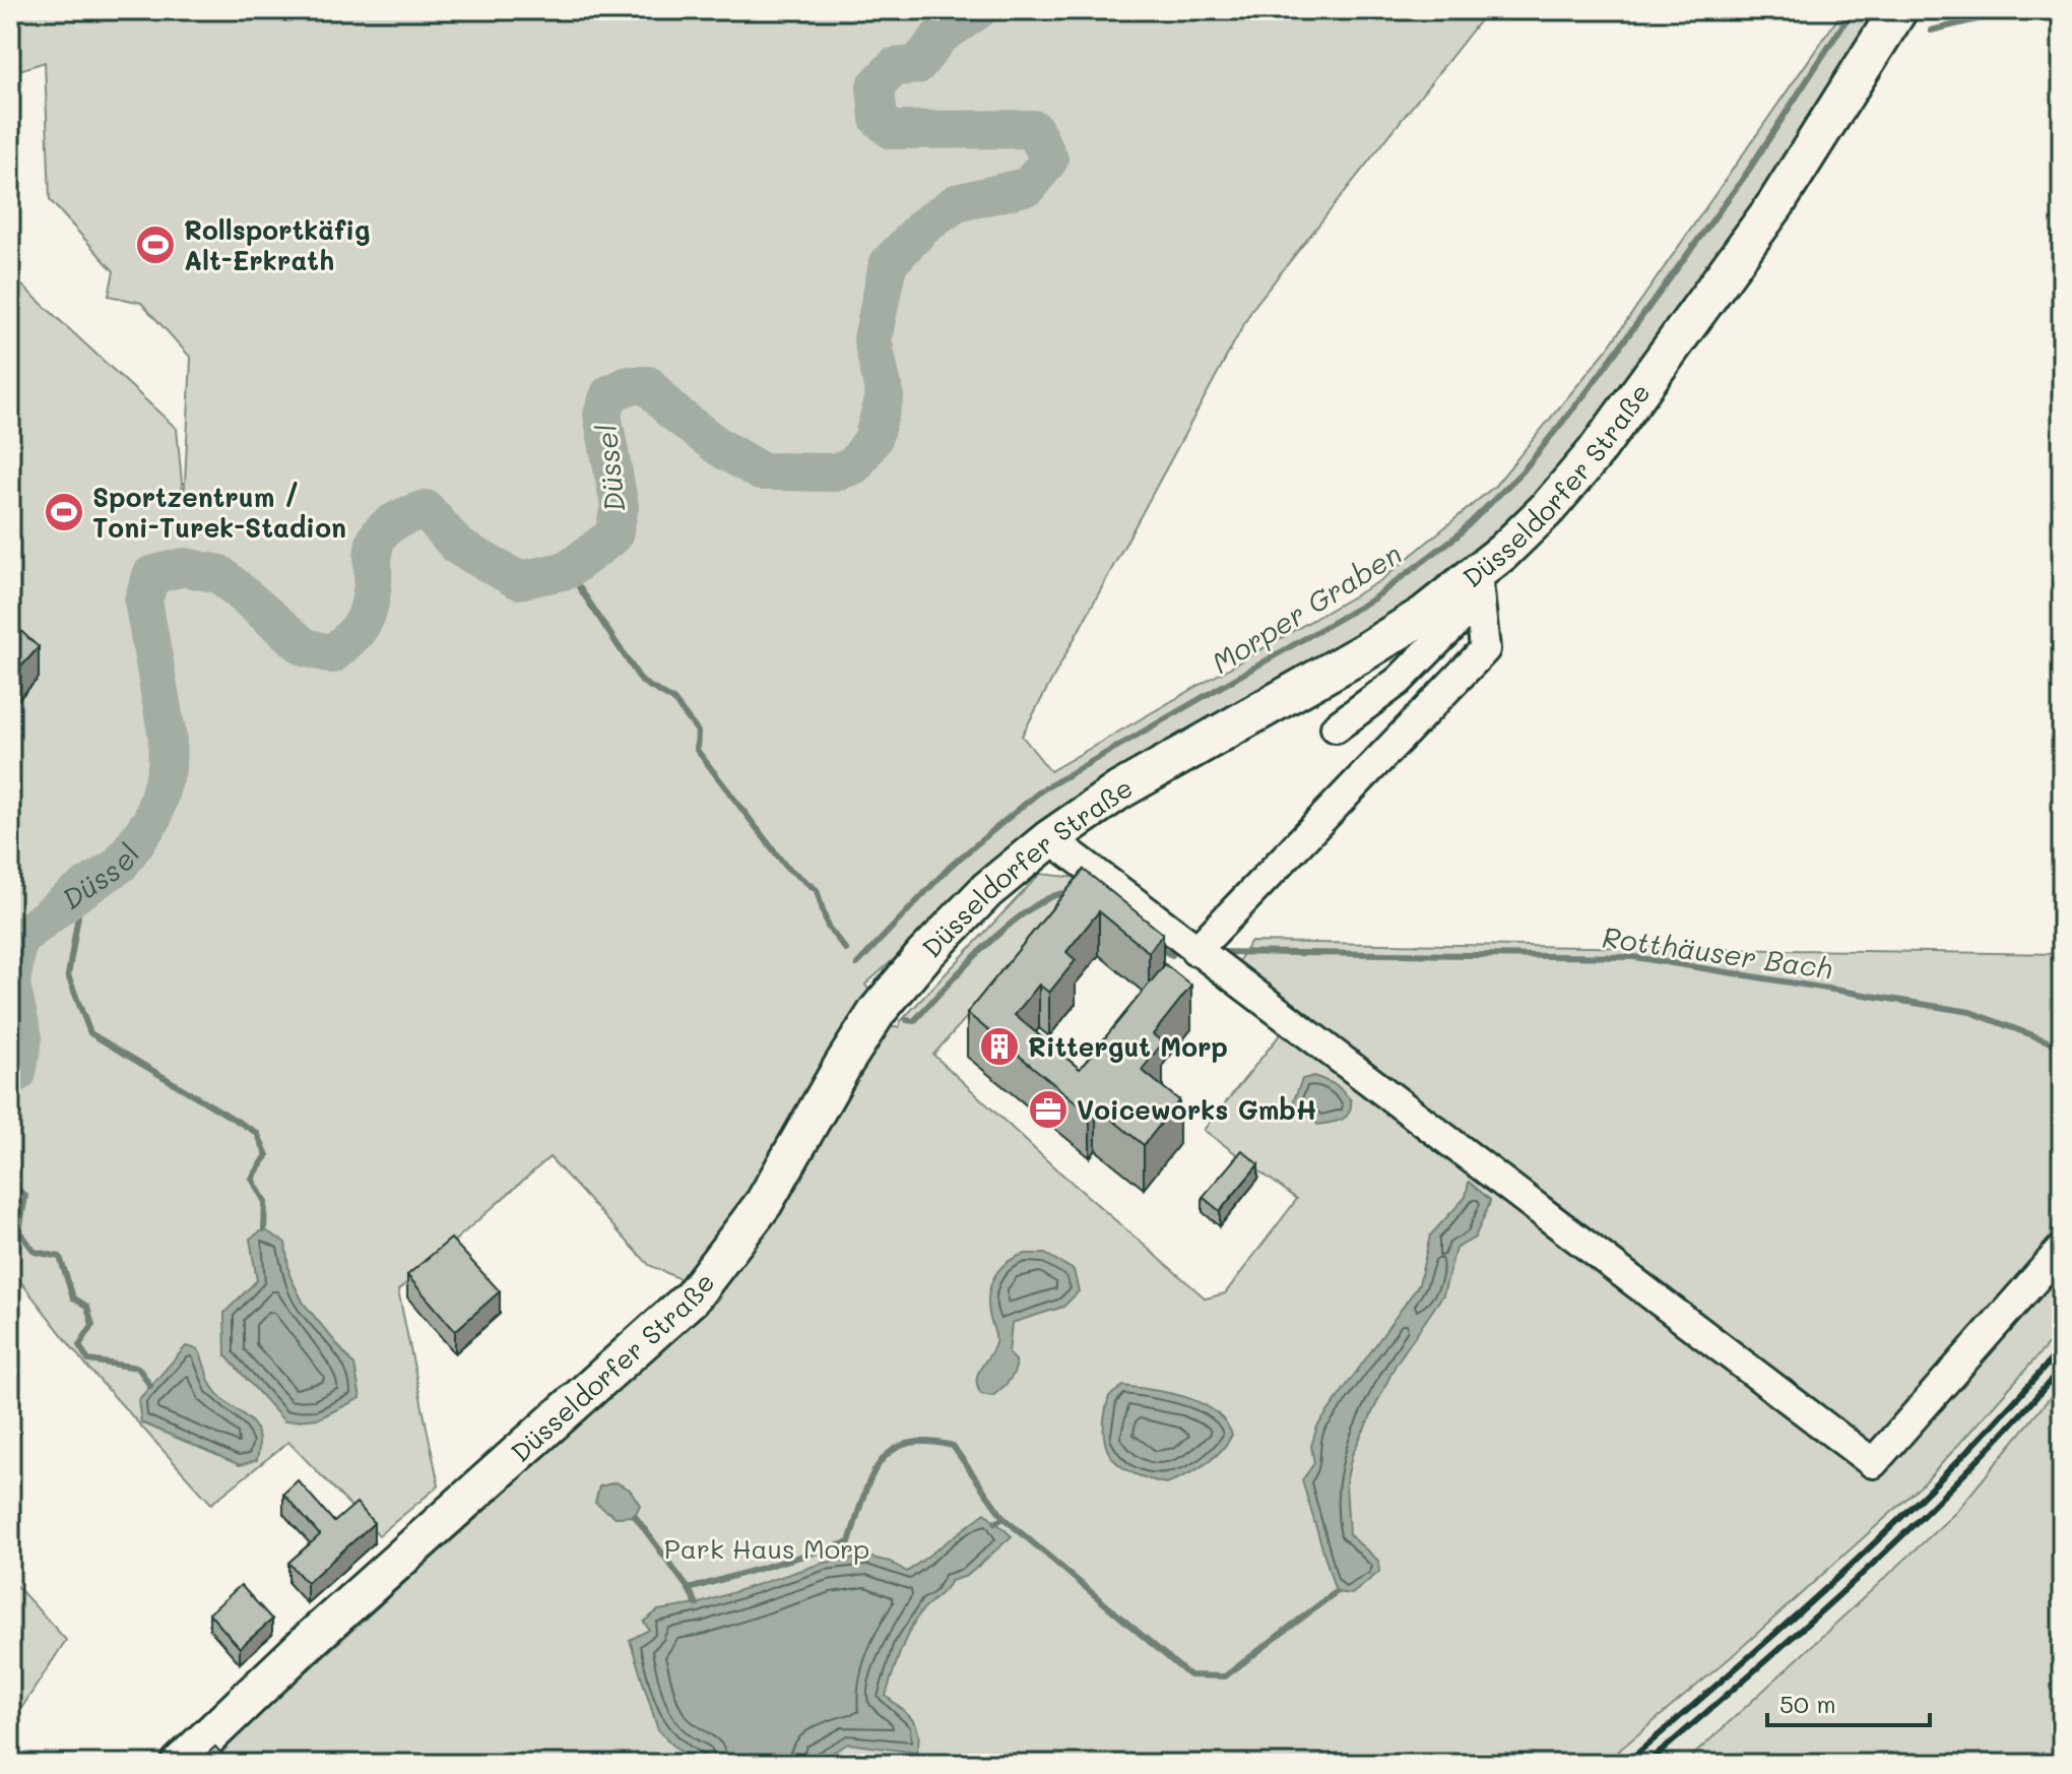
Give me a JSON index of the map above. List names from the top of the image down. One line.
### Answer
{"streets":{"main road":["Düsseldorfer Straße"]},"water":["Düssel","Morper Graben","Rotthäuser Bach"],"parks":["Park Haus Morp"],"places":{"sports":["Rollsportkäfig Alt-Erkrath","Sportzentrum / Toni-Turek-Stadion"],"building":["Rittergut Morp"],"office":["Voiceworks GmbH"]},"scale_bar":"50 m"}
